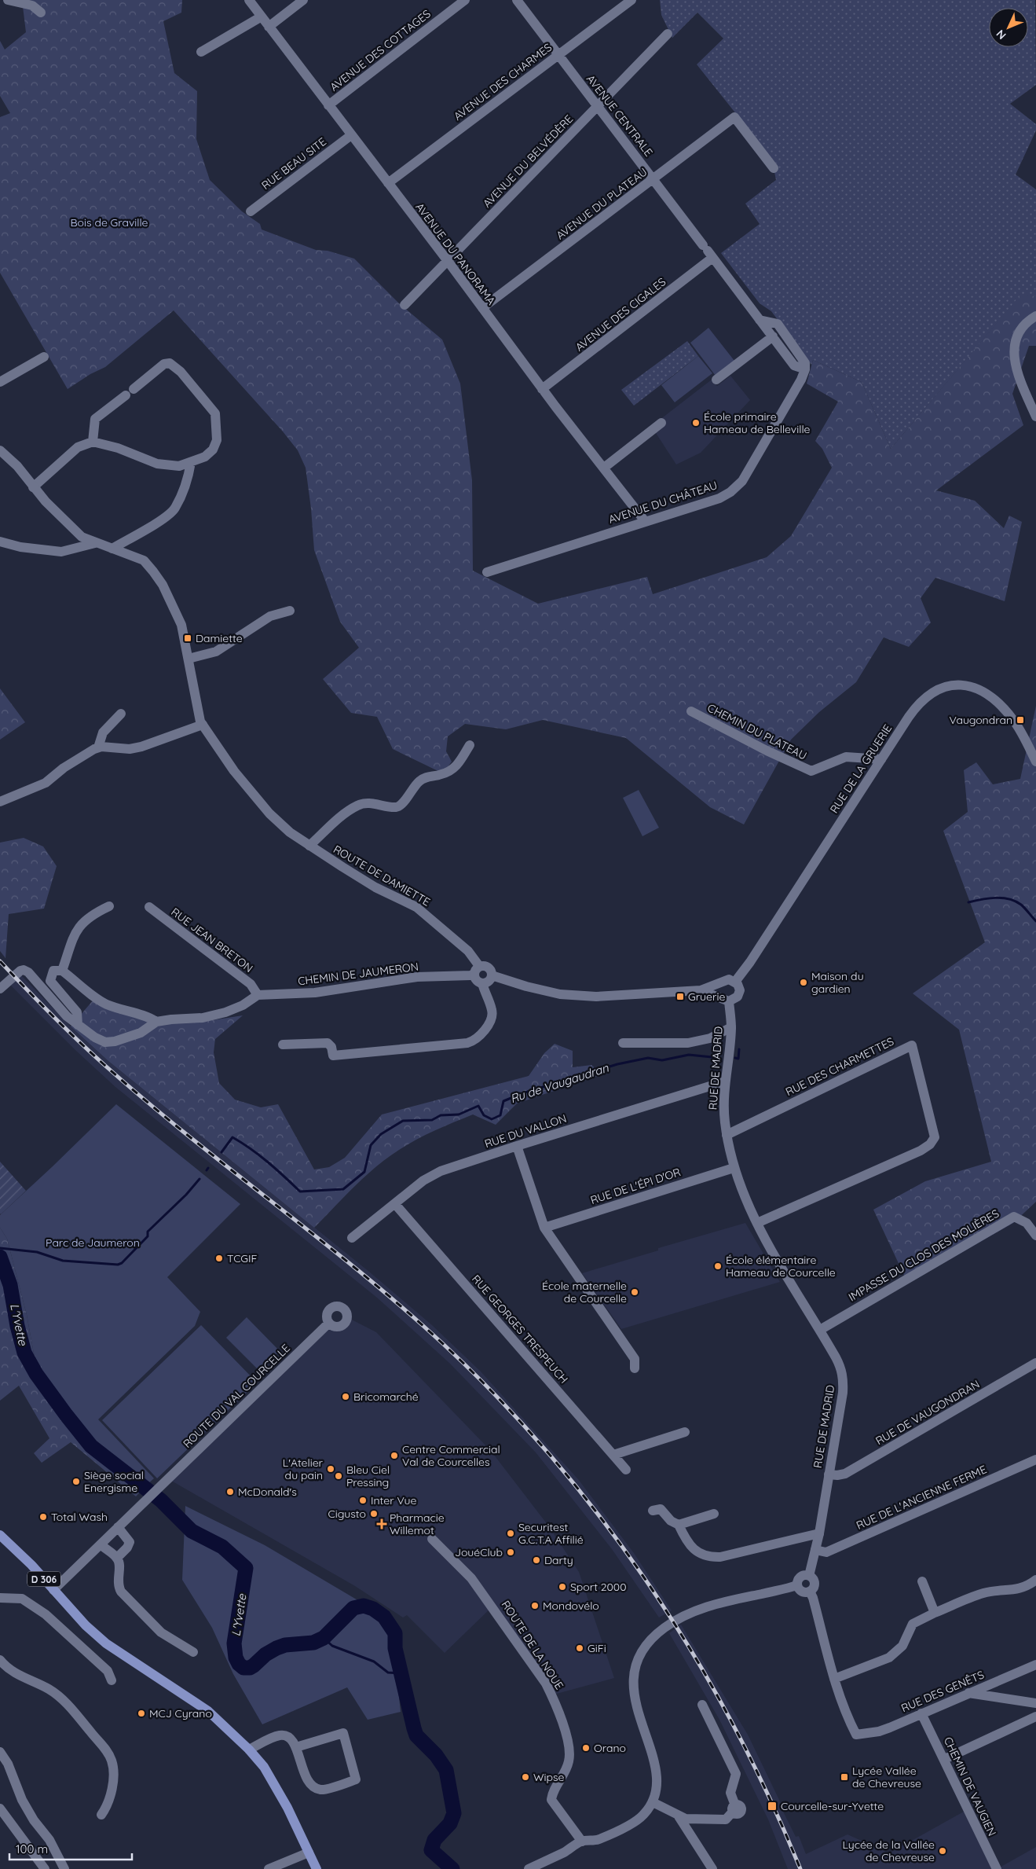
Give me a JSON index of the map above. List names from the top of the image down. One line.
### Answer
{"streets":{"main road":["D 306"],"street":["AVENUE DES COTTAGES","AVENUE DES CHARMES","AVENUE CENTRALE","AVENUE DU BELVÉDÈRE","RUE BEAU SITE","AVENUE DU PLATEAU","AVENUE DU PANORAMA","AVENUE DES CIGALES","AVENUE DU CHÂTEAU","CHEMIN DU PLATEAU","RUE DE LA GRUERIE","ROUTE DE DAMIETTE","RUE JEAN BRETON","CHEMIN DE JAUMERON","RUE DES CHARMETTES","RUE DE MADRID","RUE DU VALLON","RUE DE L'ÉPI D'OR","IMPASSE DU CLOS DES MOLIÈRES","RUE GEORGES TRESPEUCH","ROUTE DU VAL COURCELLE","RUE DE VAUGONDRAN","RUE DE L'ANCIENNE FERME","ROUTE DE LA NOUE","RUE DES GENÊTS","CHEMIN DE VAUGIEN"]},"crossings":[["AVENUE DES COTTAGES","AVENUE DU PANORAMA"],["AVENUE DES CHARMES","AVENUE CENTRALE"],["AVENUE DES CHARMES","AVENUE DU PANORAMA"],["AVENUE CENTRALE","AVENUE DU BELVÉDÈRE"],["AVENUE CENTRALE","AVENUE DU PLATEAU"],["AVENUE CENTRALE","AVENUE DES CIGALES"],["AVENUE CENTRALE","AVENUE DU CHÂTEAU"],["AVENUE DU BELVÉDÈRE","AVENUE DU PANORAMA"],["RUE BEAU SITE","AVENUE DU PANORAMA"],["AVENUE DU PLATEAU","AVENUE DU PANORAMA"],["AVENUE DU PANORAMA","AVENUE DES CIGALES"],["AVENUE DU PANORAMA","AVENUE DU CHÂTEAU"],["CHEMIN DU PLATEAU","RUE DE LA GRUERIE"],["RUE DE LA GRUERIE","RUE DE MADRID"],["ROUTE DE DAMIETTE","CHEMIN DE JAUMERON"],["RUE JEAN BRETON","CHEMIN DE JAUMERON"],["RUE DES CHARMETTES","RUE DE MADRID"],["RUE DE MADRID","RUE DU VALLON"],["RUE DE MADRID","RUE DE L'ÉPI D'OR"],["RUE DE MADRID","IMPASSE DU CLOS DES MOLIÈRES"],["RUE DE MADRID","RUE DE VAUGONDRAN"],["RUE DE MADRID","RUE DE L'ANCIENNE FERME"],["RUE DU VALLON","RUE GEORGES TRESPEUCH"],["RUE DES GENÊTS","CHEMIN DE VAUGIEN"]],"water":["Ru de Vaugaudran","L'Yvette"],"parks":["Bois de Graville","Parc de Jaumeron"],"places":{"other":["École primaire Hameau de Belleville","Maison du gardien","TCGIF","École élémentaire Hameau de Courcelle","École maternelle de Courcelle","Bricomarché","Centre Commercial Val de Courcelles","L'Atelier du pain","Bleu Ciel Pressing","Siège social Energisme","McDonald's","Inter Vue","Cigusto","Total Wash","Securitest G.C.T.A Affilié","JouéClub","Darty","Sport 2000","Mondovélo","GiFi","MCJ Cyrano","Orano","Wipse","Lycée de la Vallée de Chevreuse"],"transit":["Damiette","Vaugondran","Gruerie","Lycée Vallée de Chevreuse","Courcelle-sur-Yvette"],"health":["Pharmacie Willemot"]},"scale_bar":"100 m","north":"bottom left"}
